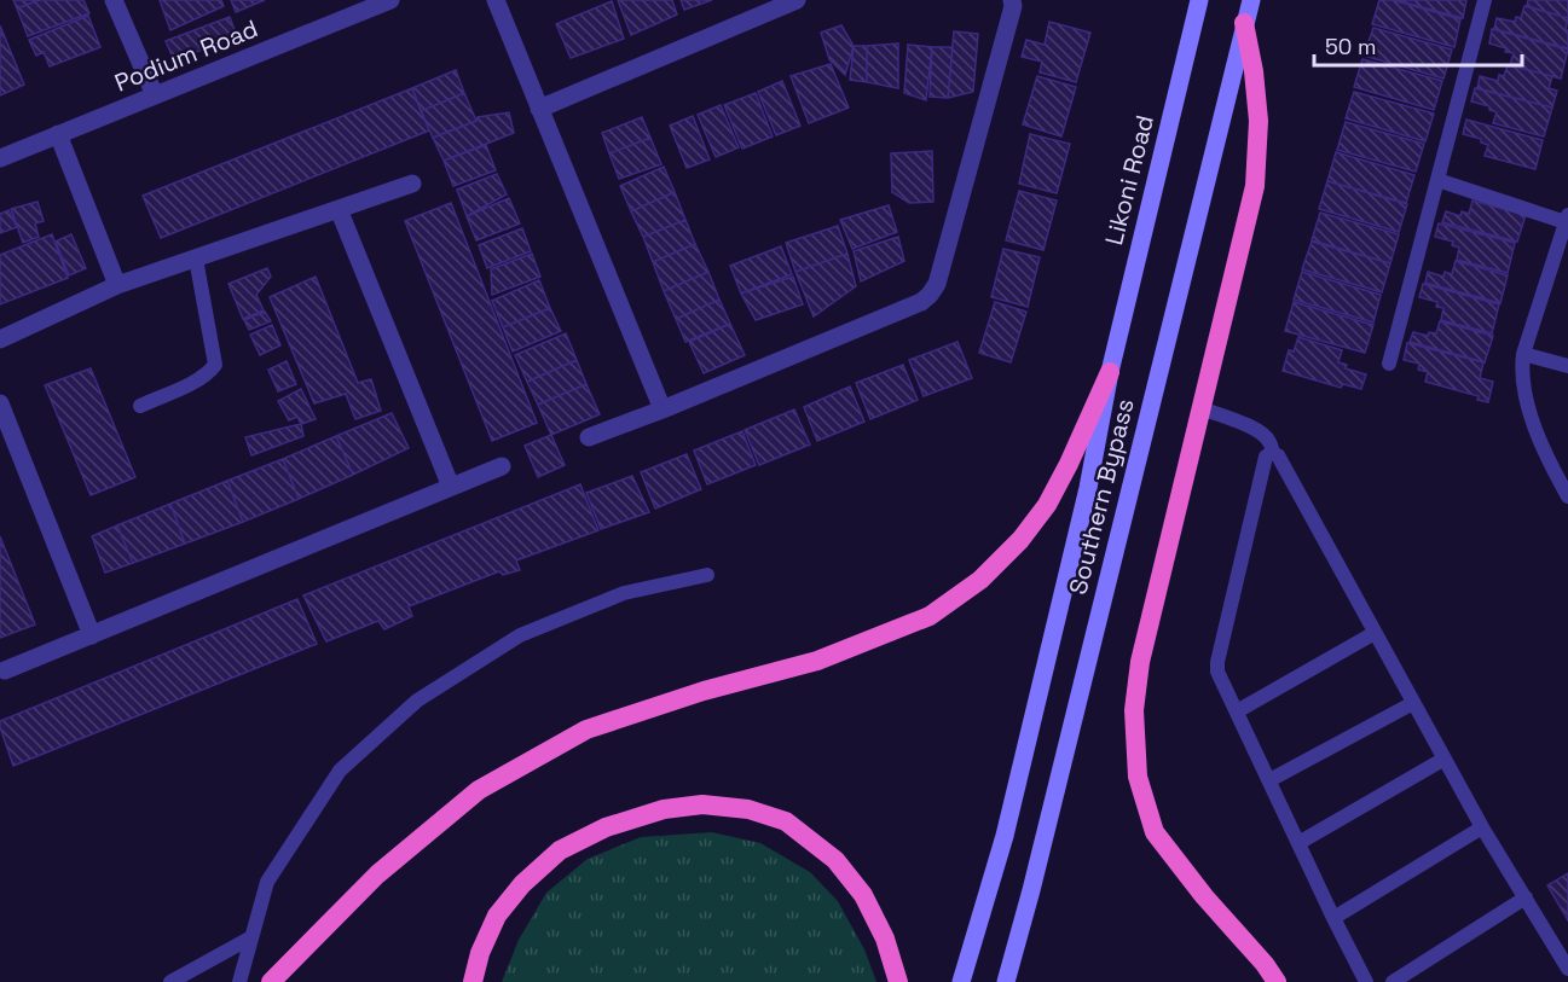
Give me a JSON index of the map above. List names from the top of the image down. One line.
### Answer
{"streets":{"main road":["Likoni Road","Southern Bypass"],"street":["Podium Road"]},"crossings":[["Likoni Road","Southern Bypass"]],"scale_bar":"50 m"}
